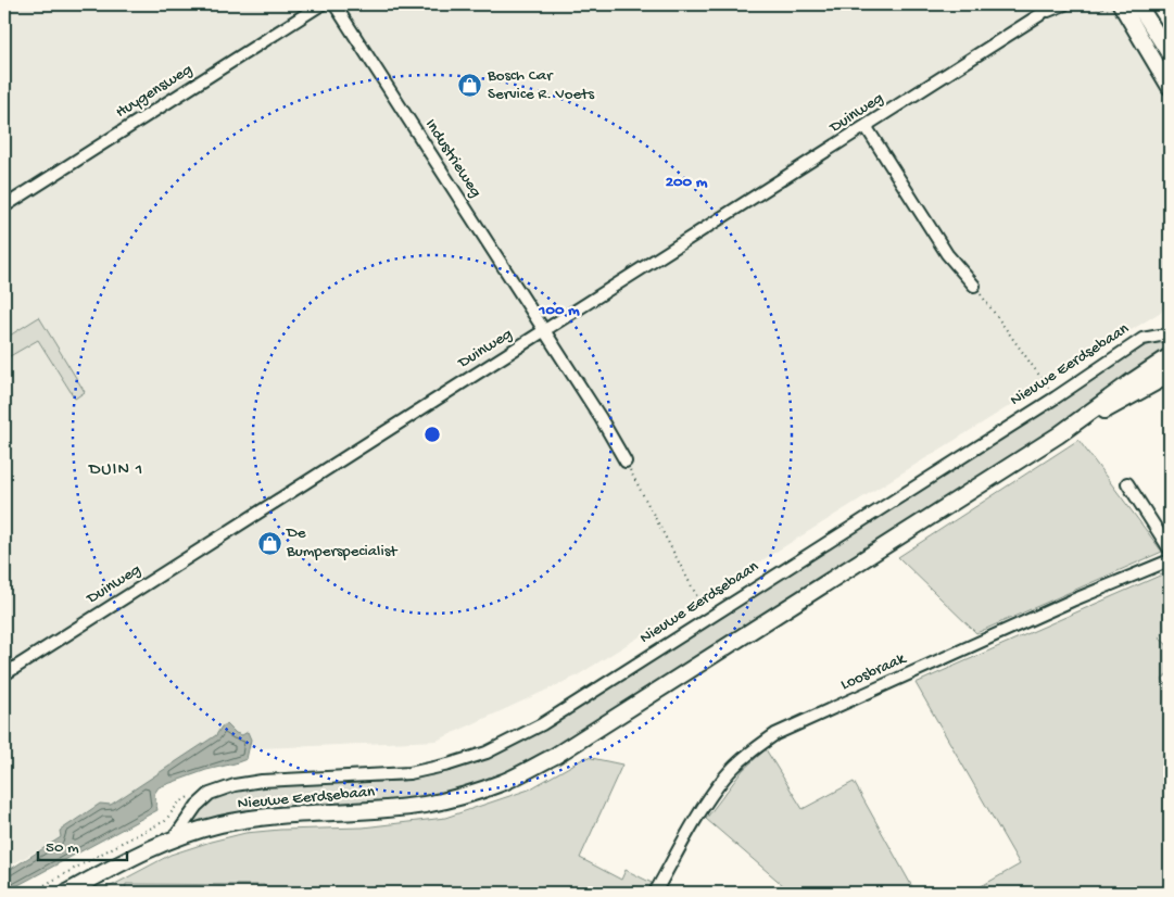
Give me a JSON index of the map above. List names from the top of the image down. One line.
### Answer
{"streets":{"main road":["Nieuwe Eerdsebaan"],"street":["Huygensweg","Duinweg","Industrieweg","Loosbraak"]},"crossings":[["Duinweg","Industrieweg"]],"districts":["DUIN 1"],"places":{"shop":["Bosch Car Service R. Voets","De Bumperspecialist"]},"scale_bar":"50 m","rings":["200 m","100 m"]}
